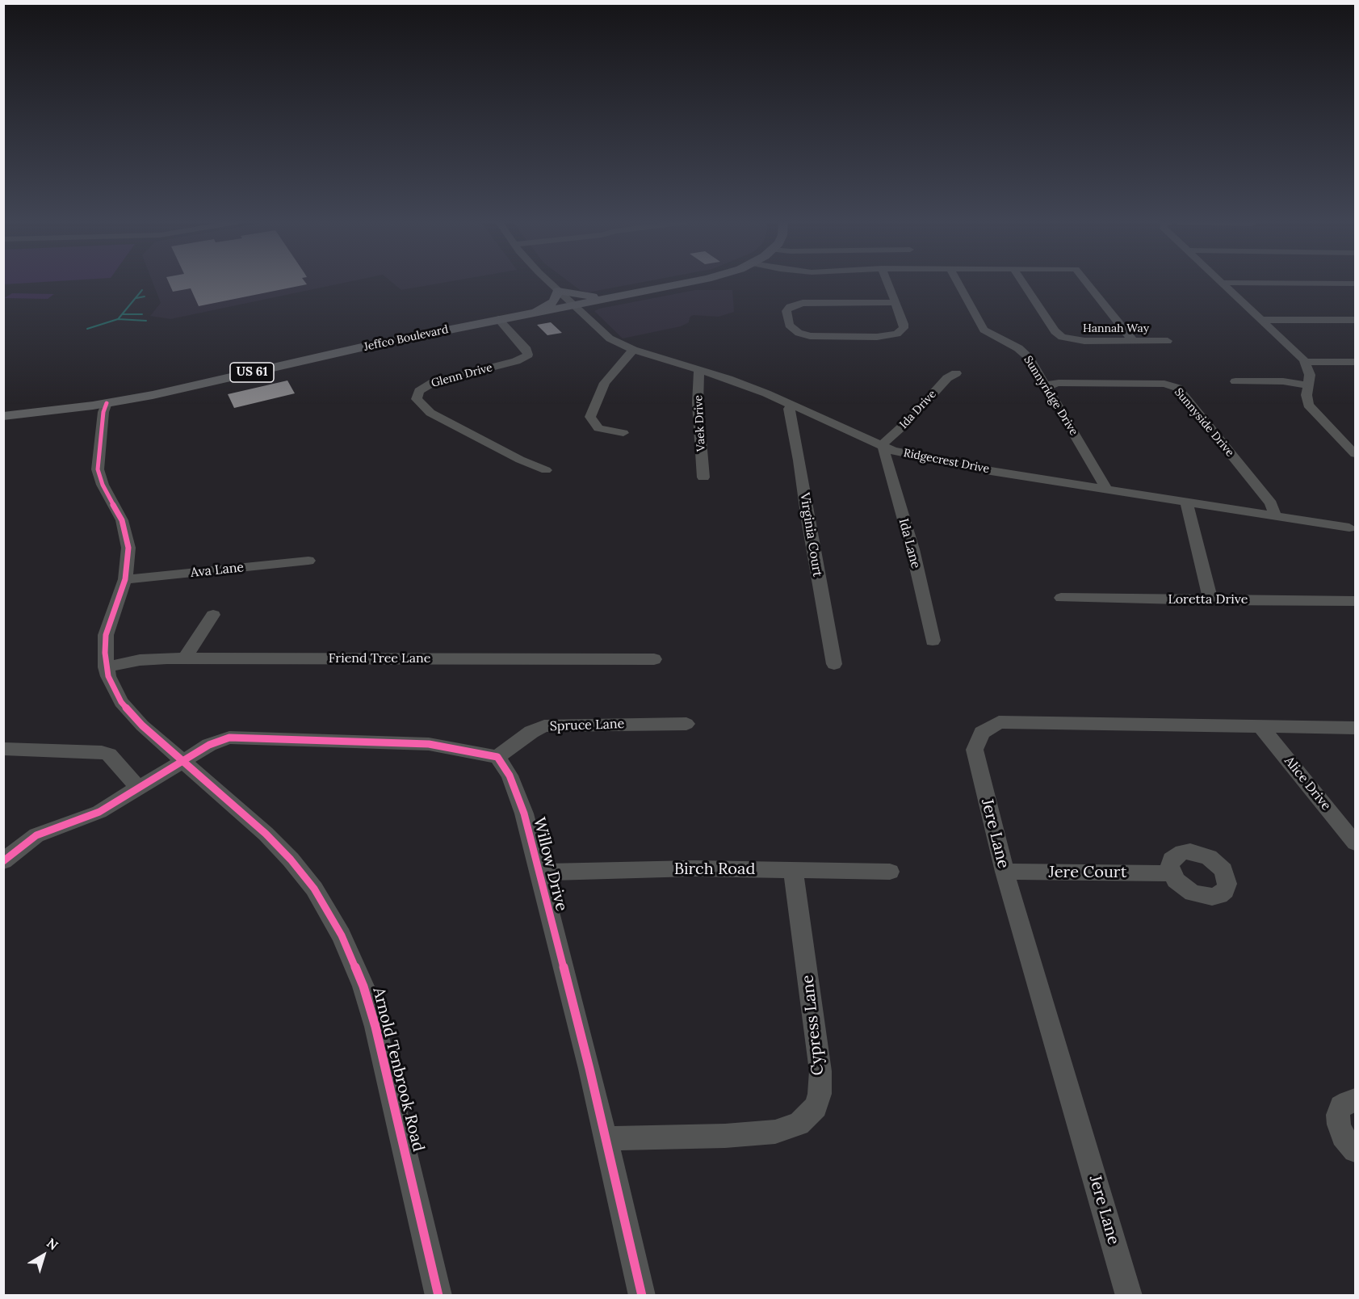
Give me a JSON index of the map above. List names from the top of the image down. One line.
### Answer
{"streets":{"main road":["Jeffco Boulevard","US 61"],"street":["Hannah Way","Glenn Drive","Sunnyridge Drive","Ida Drive","Sunnyside Drive","Vaek Drive","Ridgecrest Drive","Virginia Court","Ida Lane","Ava Lane","Loretta Drive","Friend Tree Lane","Spruce Lane","Alice Drive","Jere Lane","Willow Drive","Birch Road","Jere Court","Cypress Lane","Arnold Tenbrook Road"]},"crossings":[["Jeffco Boulevard","Glenn Drive"],["Jeffco Boulevard","Ridgecrest Drive"],["Jeffco Boulevard","Arnold Tenbrook Road"],["Sunnyridge Drive","Sunnyside Drive"],["Sunnyridge Drive","Ridgecrest Drive"],["Ida Drive","Ridgecrest Drive"],["Ida Drive","Ida Lane"],["Sunnyside Drive","Ridgecrest Drive"],["Vaek Drive","Ridgecrest Drive"],["Ridgecrest Drive","Virginia Court"],["Ridgecrest Drive","Ida Lane"],["Ava Lane","Arnold Tenbrook Road"],["Friend Tree Lane","Arnold Tenbrook Road"],["Spruce Lane","Willow Drive"],["Alice Drive","Jere Lane"],["Jere Lane","Jere Court"],["Willow Drive","Birch Road"],["Willow Drive","Cypress Lane"],["Birch Road","Cypress Lane"]],"north":"top right"}
